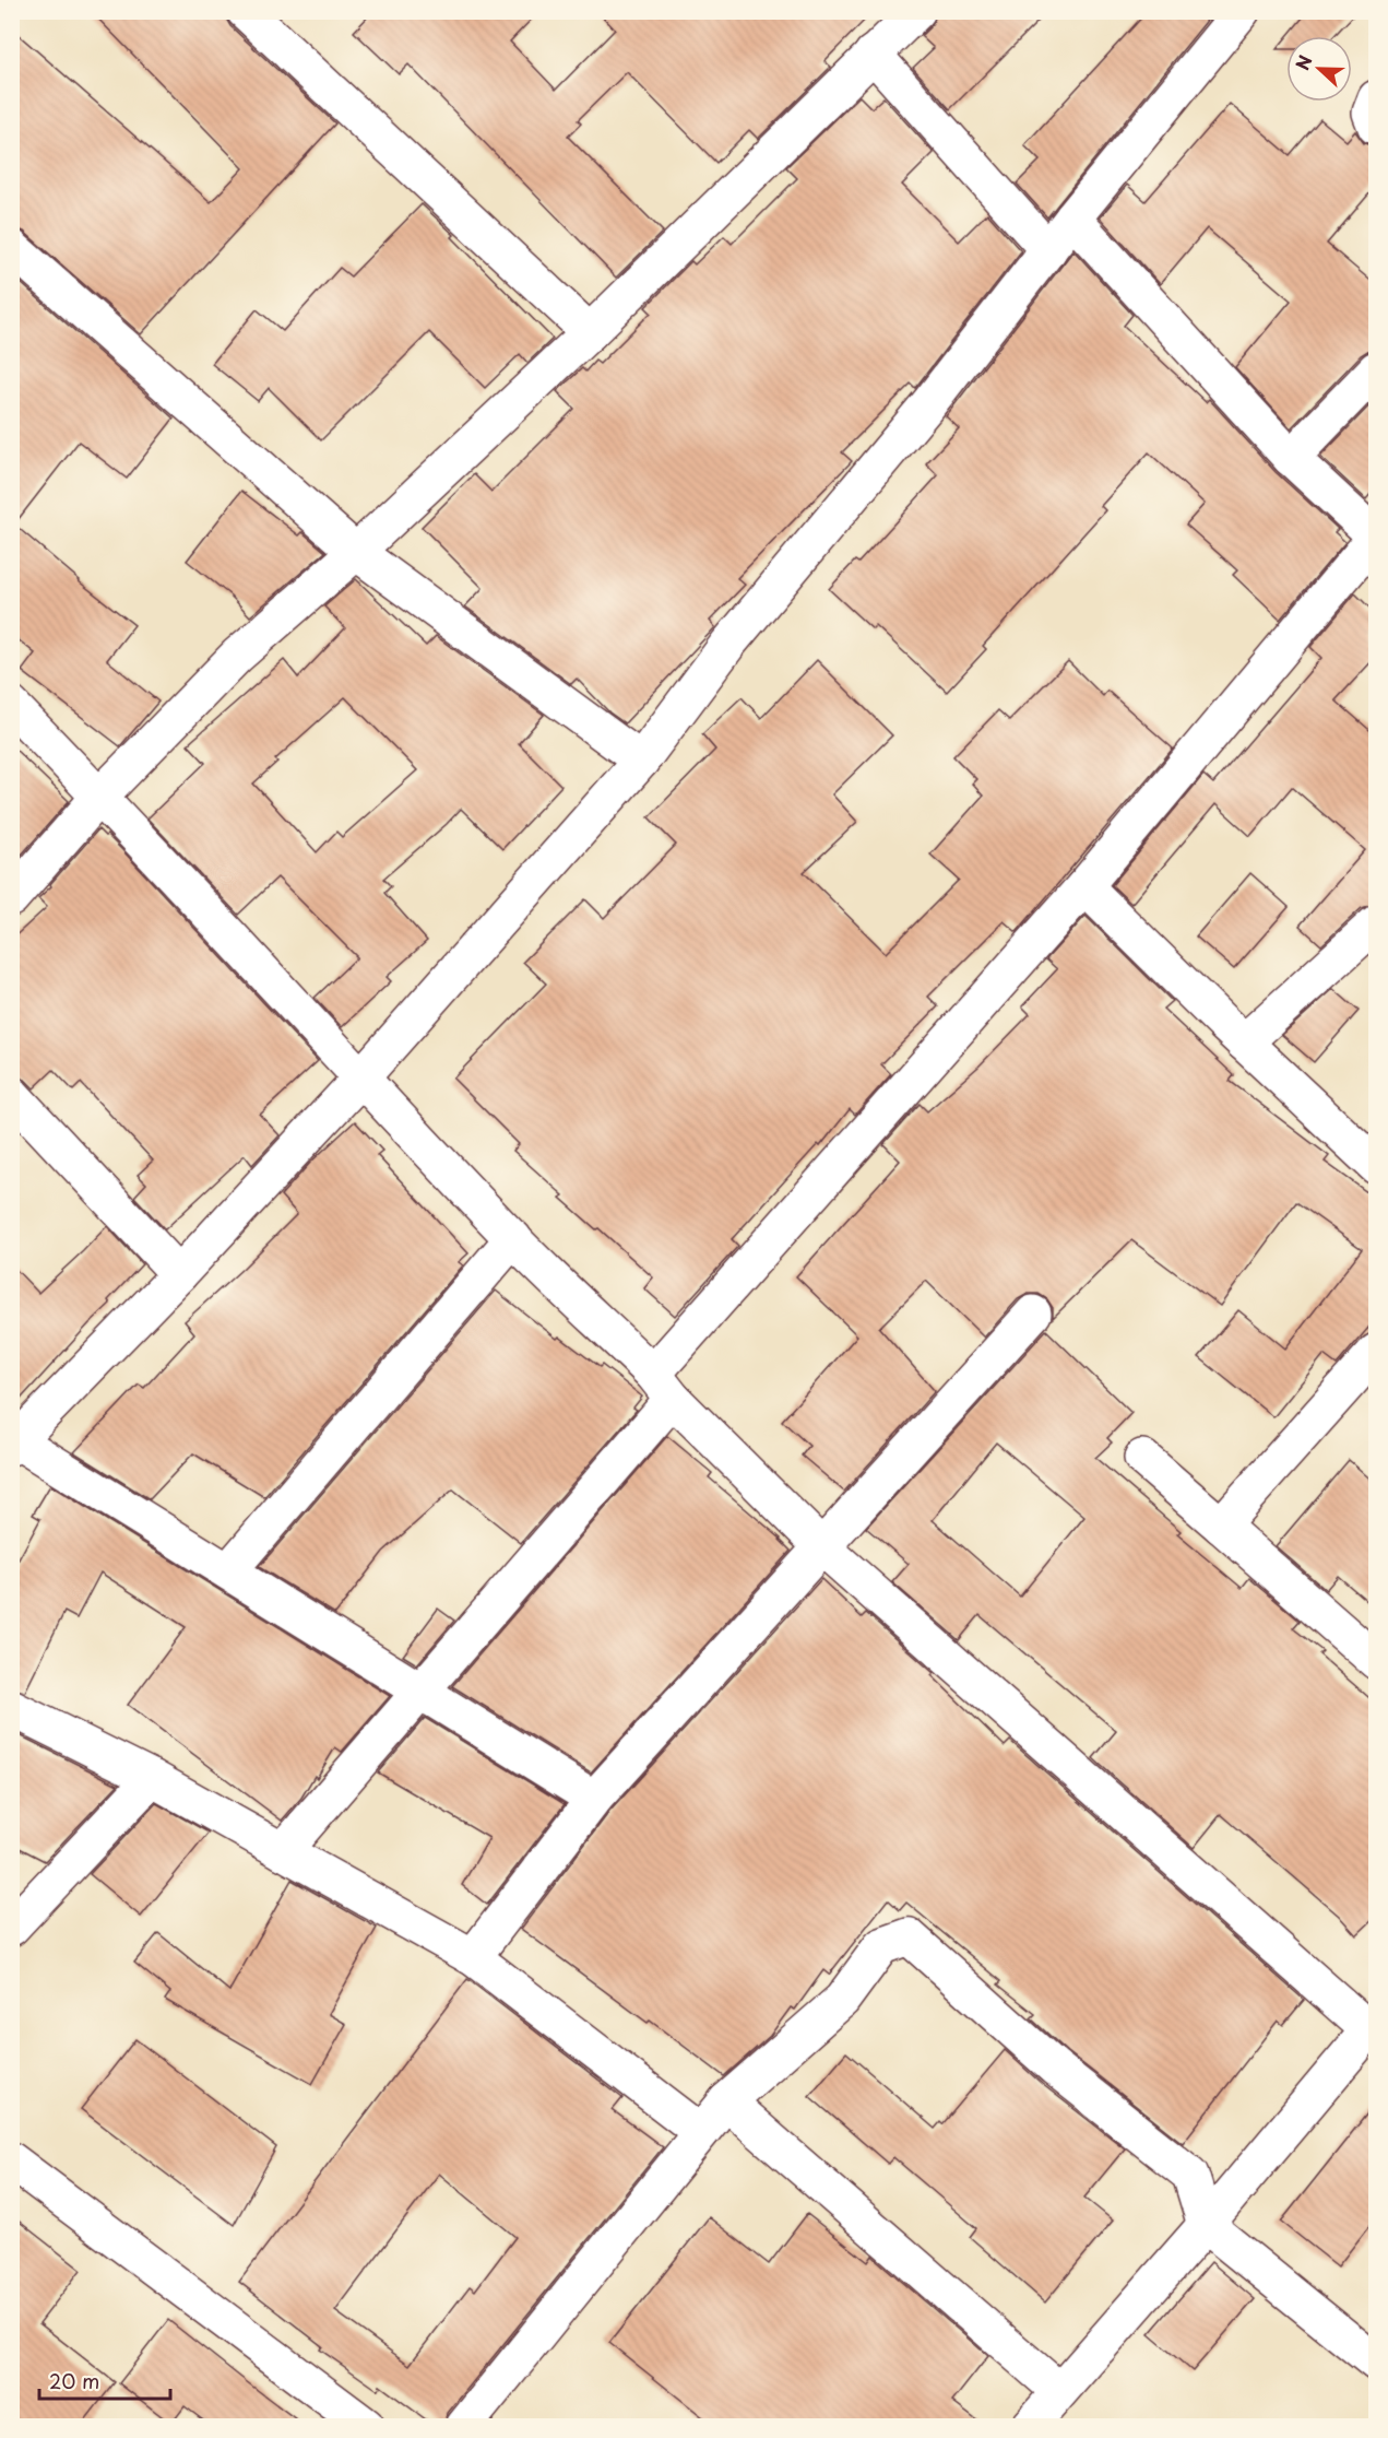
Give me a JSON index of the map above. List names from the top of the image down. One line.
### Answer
{"scale_bar":"20 m","north":"left"}
